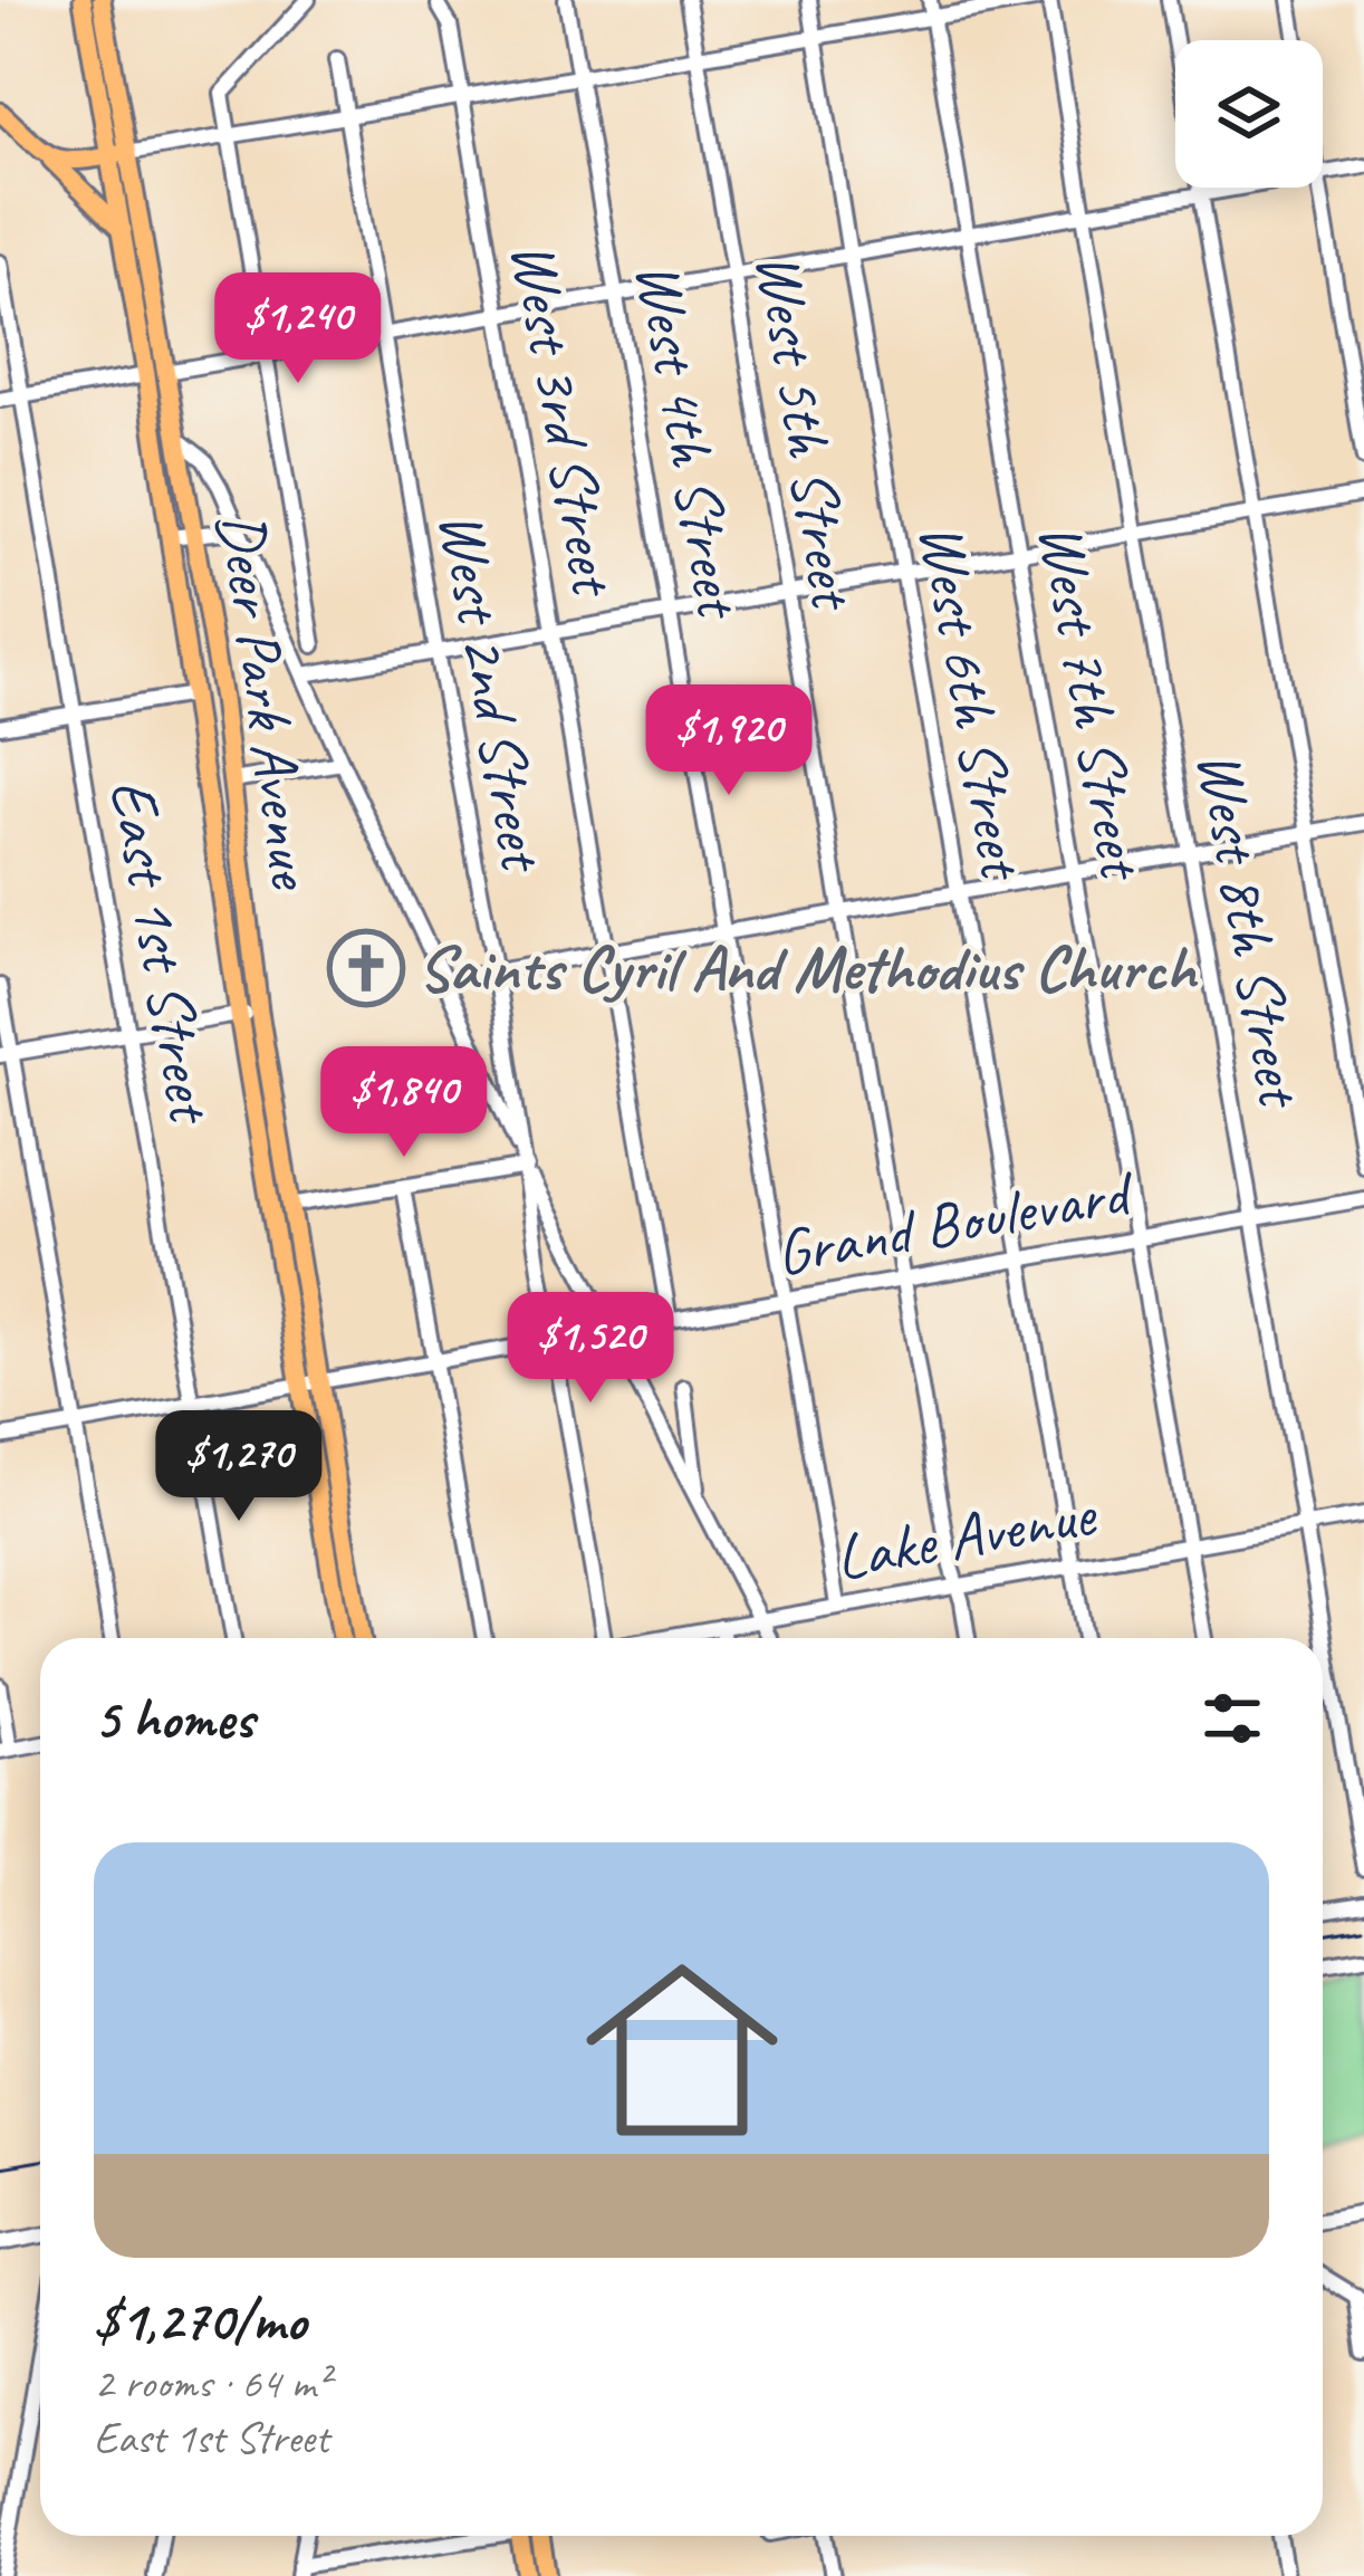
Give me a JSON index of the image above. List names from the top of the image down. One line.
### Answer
{"streets":{"main road":["Deer Park Avenue"],"street":["West 3rd Street","West 5th Street","West 4th Street","West 2nd Street","West 6th Street","West 7th Street","West 8th Street","East 1st Street","Grand Boulevard","Lake Avenue"]},"crossings":[["West 3rd Street","Grand Boulevard"],["West 5th Street","Grand Boulevard"],["West 5th Street","Lake Avenue"],["West 4th Street","Grand Boulevard"],["West 4th Street","Lake Avenue"],["West 2nd Street","Grand Boulevard"],["Deer Park Avenue","Grand Boulevard"],["West 6th Street","Grand Boulevard"],["West 6th Street","Lake Avenue"],["West 7th Street","Grand Boulevard"],["West 7th Street","Lake Avenue"],["West 8th Street","Grand Boulevard"],["West 8th Street","Lake Avenue"],["East 1st Street","Grand Boulevard"]],"places":{"church":["Saints Cyril And Methodius Church"]},"page":{"price":["$1,240","$1,920","$1,840","$1,520","$1,270"],"heading":"5 homes","list":[{"name":"$1,270/mo","note":"2 rooms · 64 m² · East 1st Street"}]}}
